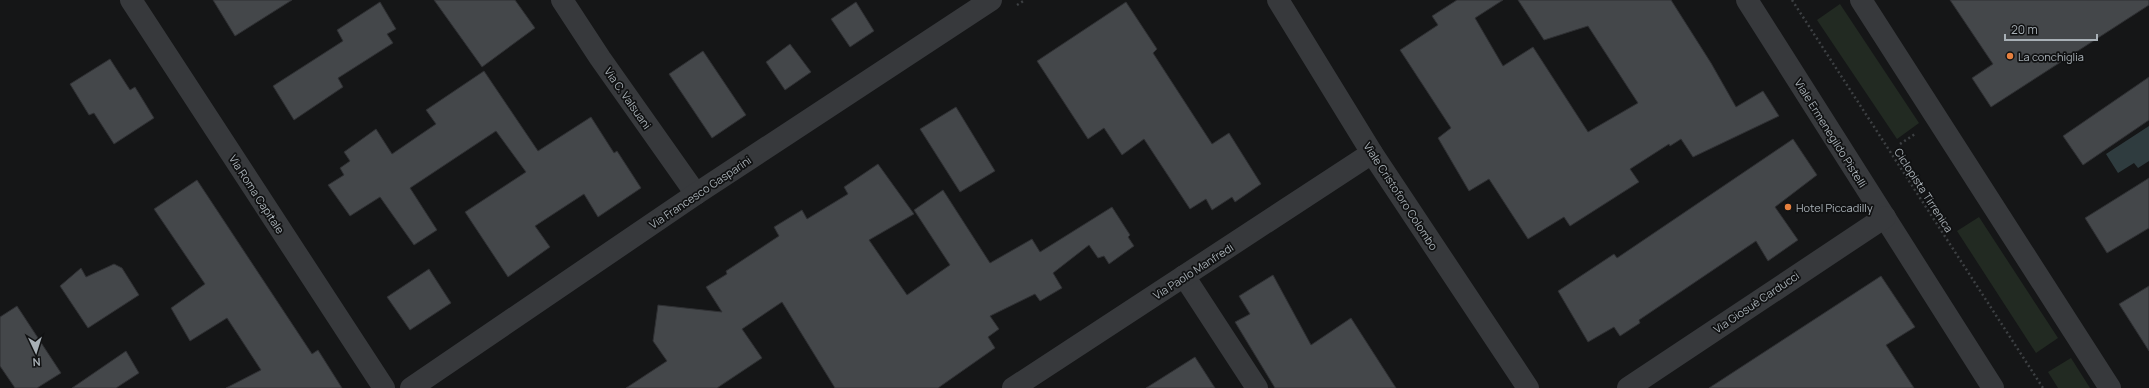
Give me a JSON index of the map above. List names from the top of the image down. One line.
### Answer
{"streets":{"street":["Via C. Valsuani","Viale Ermenegildo Pistelli","Via Francesco Gasparini","Via Roma Capitale","Viale Cristoforo Colombo","Via Paolo Manfredi","Via Giosuè Carducci"],"path":["Ciclopista Tirrenica"]},"crossings":[["Via C. Valsuani","Via Francesco Gasparini"],["Viale Ermenegildo Pistelli","Via Giosuè Carducci"],["Viale Cristoforo Colombo","Via Paolo Manfredi"]],"places":["La conchiglia","Hotel Piccadilly"],"scale_bar":"20 m","north":"bottom"}
